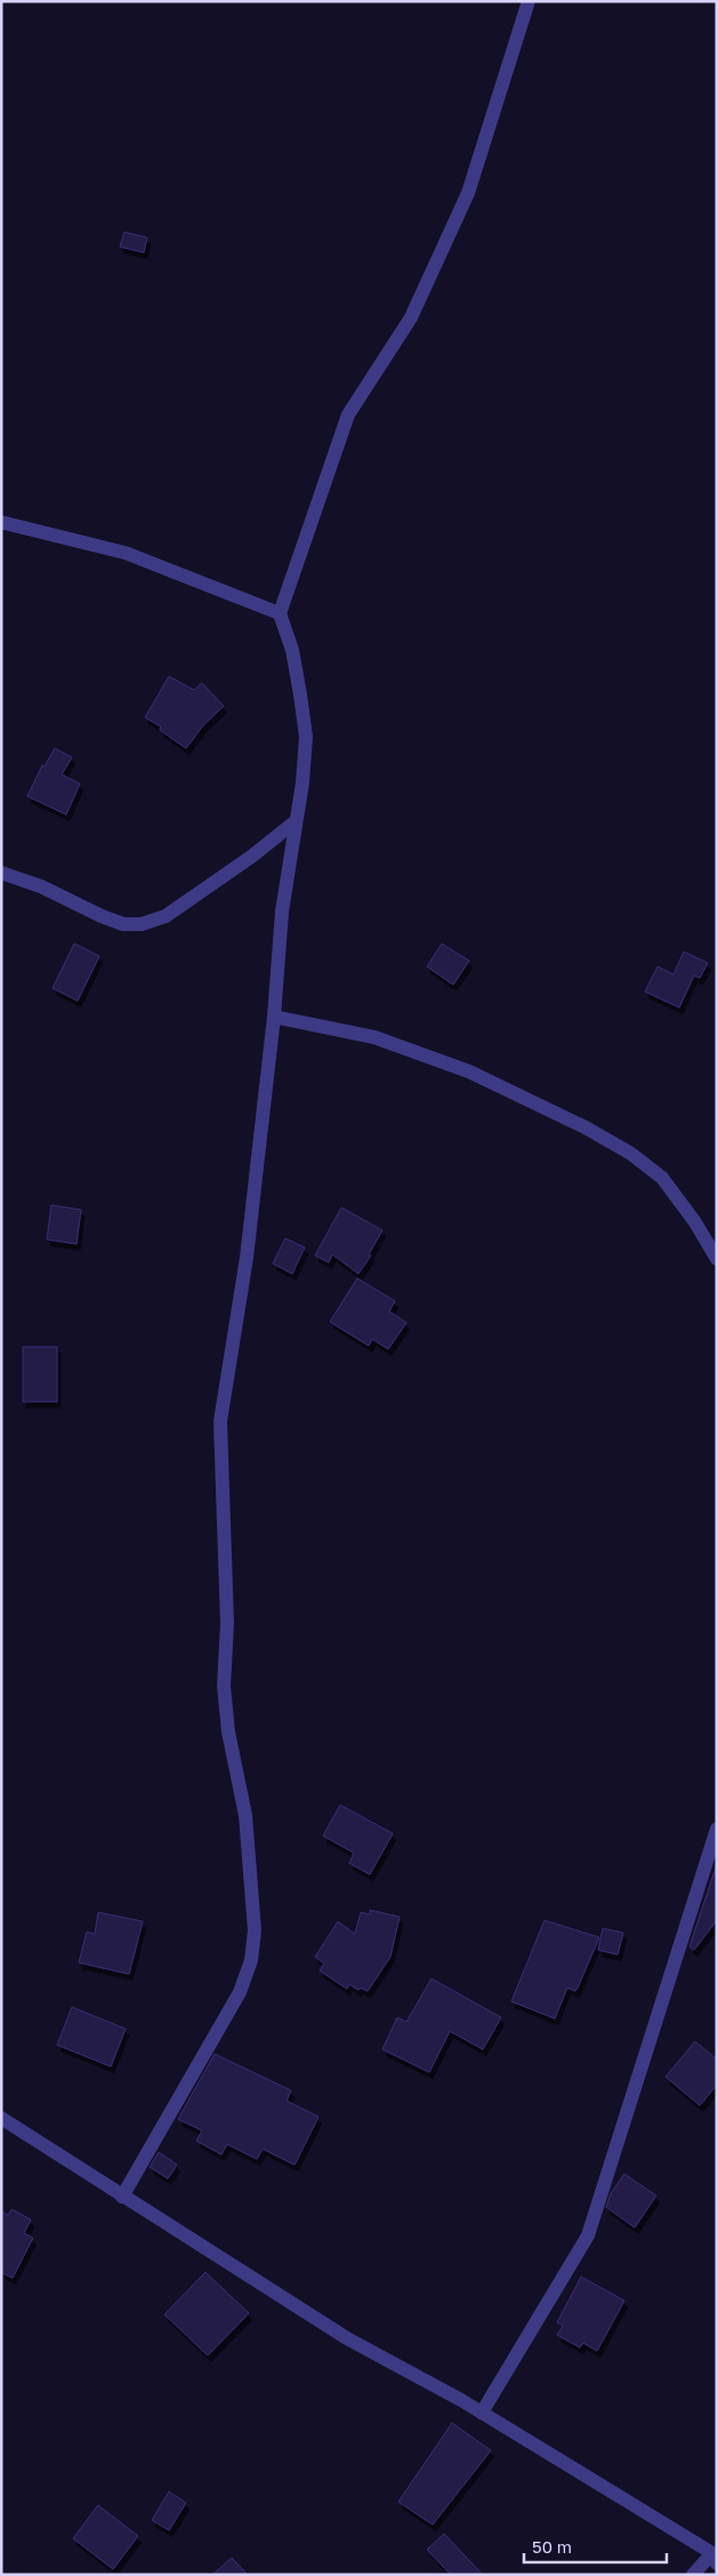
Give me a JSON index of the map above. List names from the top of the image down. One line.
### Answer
{"scale_bar":"50 m"}
